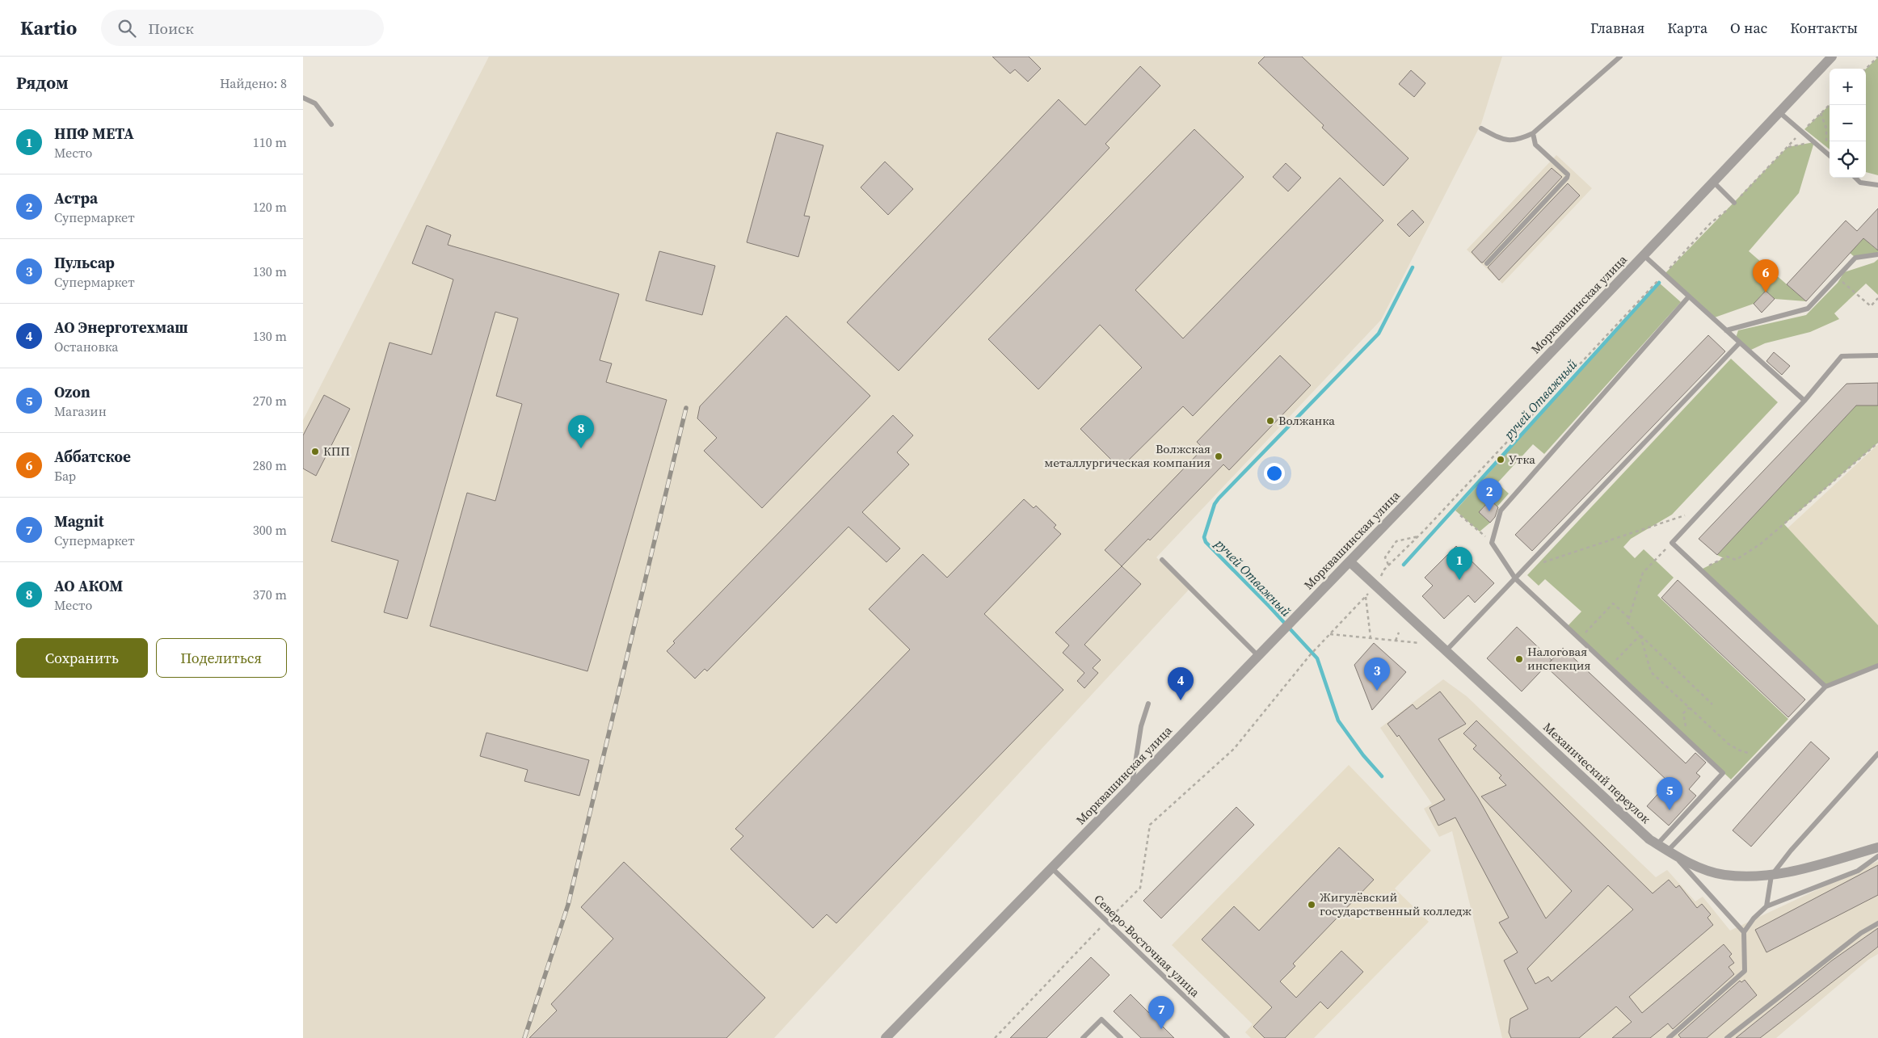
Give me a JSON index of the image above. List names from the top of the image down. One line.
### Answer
{"streets":{"street":["Морквашинская улица","Механический переулок"],"lane":["Северо-Восточная улица"]},"crossings":[["Морквашинская улица","Механический переулок"],["Морквашинская улица","Северо-Восточная улица"]],"water":["ручей Отважный"],"places":["Волжанка","КПП","Волжская металлургическая компания","Утка","Налоговая инспекция","Жигулёвский государственный колледж"],"page":{"header":"Kartio","search":"Поиск","nav":["Главная","Карта","О нас","Контакты"],"heading":["Рядом","Найдено: 8"],"map_buttons":["+","−"],"list":[{"mark":"1","name":"НПФ МЕТА","note":"Место","value":"110 m"},{"mark":"2","name":"Астра","note":"Супермаркет","value":"120 m"},{"mark":"3","name":"Пульсар","note":"Супермаркет","value":"130 m"},{"mark":"4","name":"АО Энерготехмаш","note":"Остановка","value":"130 m"},{"mark":"5","name":"Ozon","note":"Магазин","value":"270 m"},{"mark":"6","name":"Аббатское","note":"Бар","value":"280 m"},{"mark":"7","name":"Magnit","note":"Супермаркет","value":"300 m"},{"mark":"8","name":"АО АКОМ","note":"Место","value":"370 m"}],"pins":["6","8","2","1","3","4","5","7"],"buttons":["Сохранить","Поделиться"]}}
